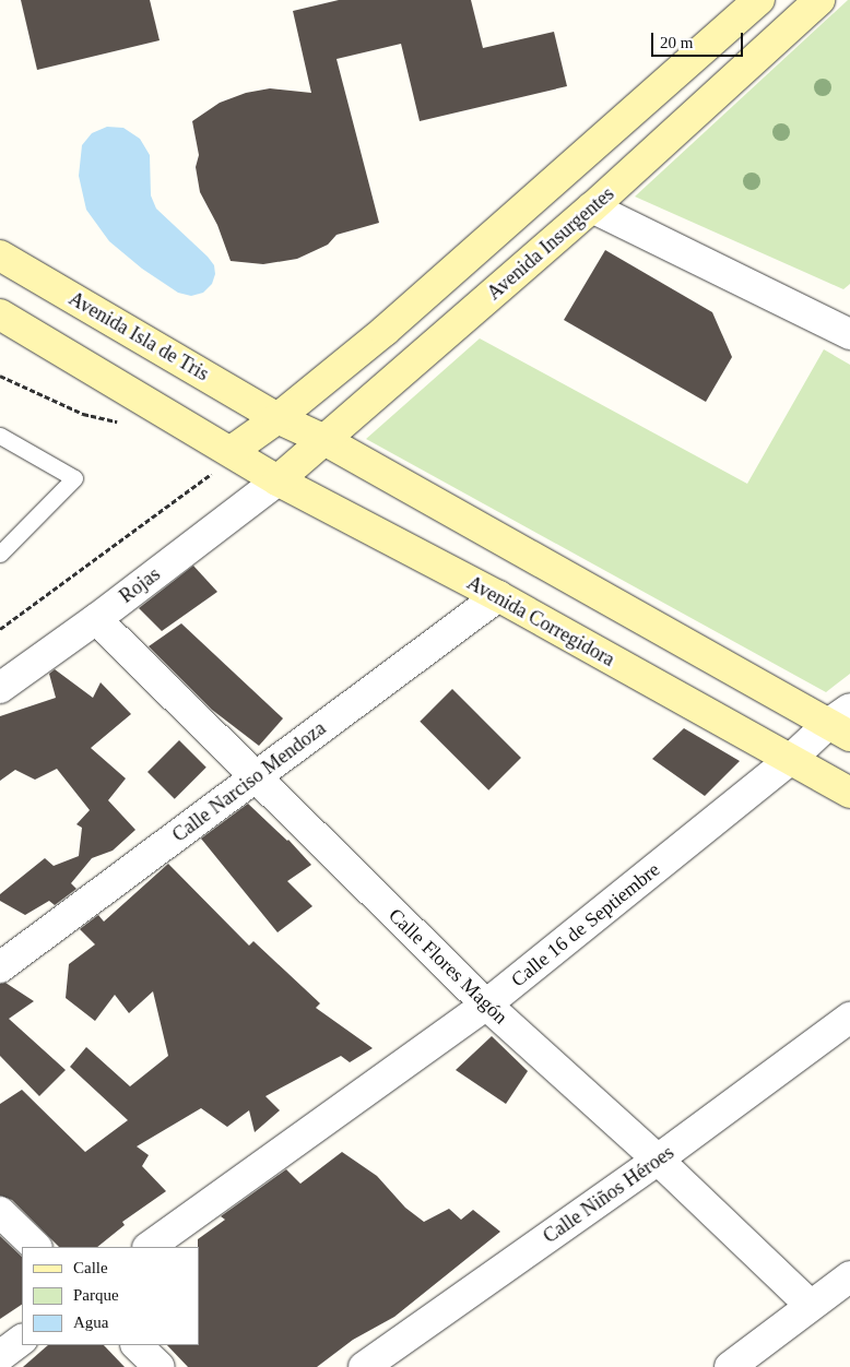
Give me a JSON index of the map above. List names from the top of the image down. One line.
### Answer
{"streets":{"main road":["Avenida Insurgentes","Avenida Isla de Tris","Avenida Corregidora"],"street":["Rojas","Calle Narciso Mendoza","Calle 16 de Septiembre","Calle Flores Magón","Calle Niños Héroes"]},"crossings":[["Avenida Insurgentes","Rojas"],["Avenida Insurgentes","Avenida Corregidora"],["Rojas","Avenida Corregidora"],["Rojas","Calle Flores Magón"],["Avenida Corregidora","Calle Narciso Mendoza"],["Avenida Corregidora","Calle 16 de Septiembre"],["Calle Narciso Mendoza","Calle Flores Magón"],["Calle 16 de Septiembre","Calle Flores Magón"],["Calle Flores Magón","Calle Niños Héroes"]],"legend":["Calle","Parque","Agua"],"scale_bar":"20 m"}
